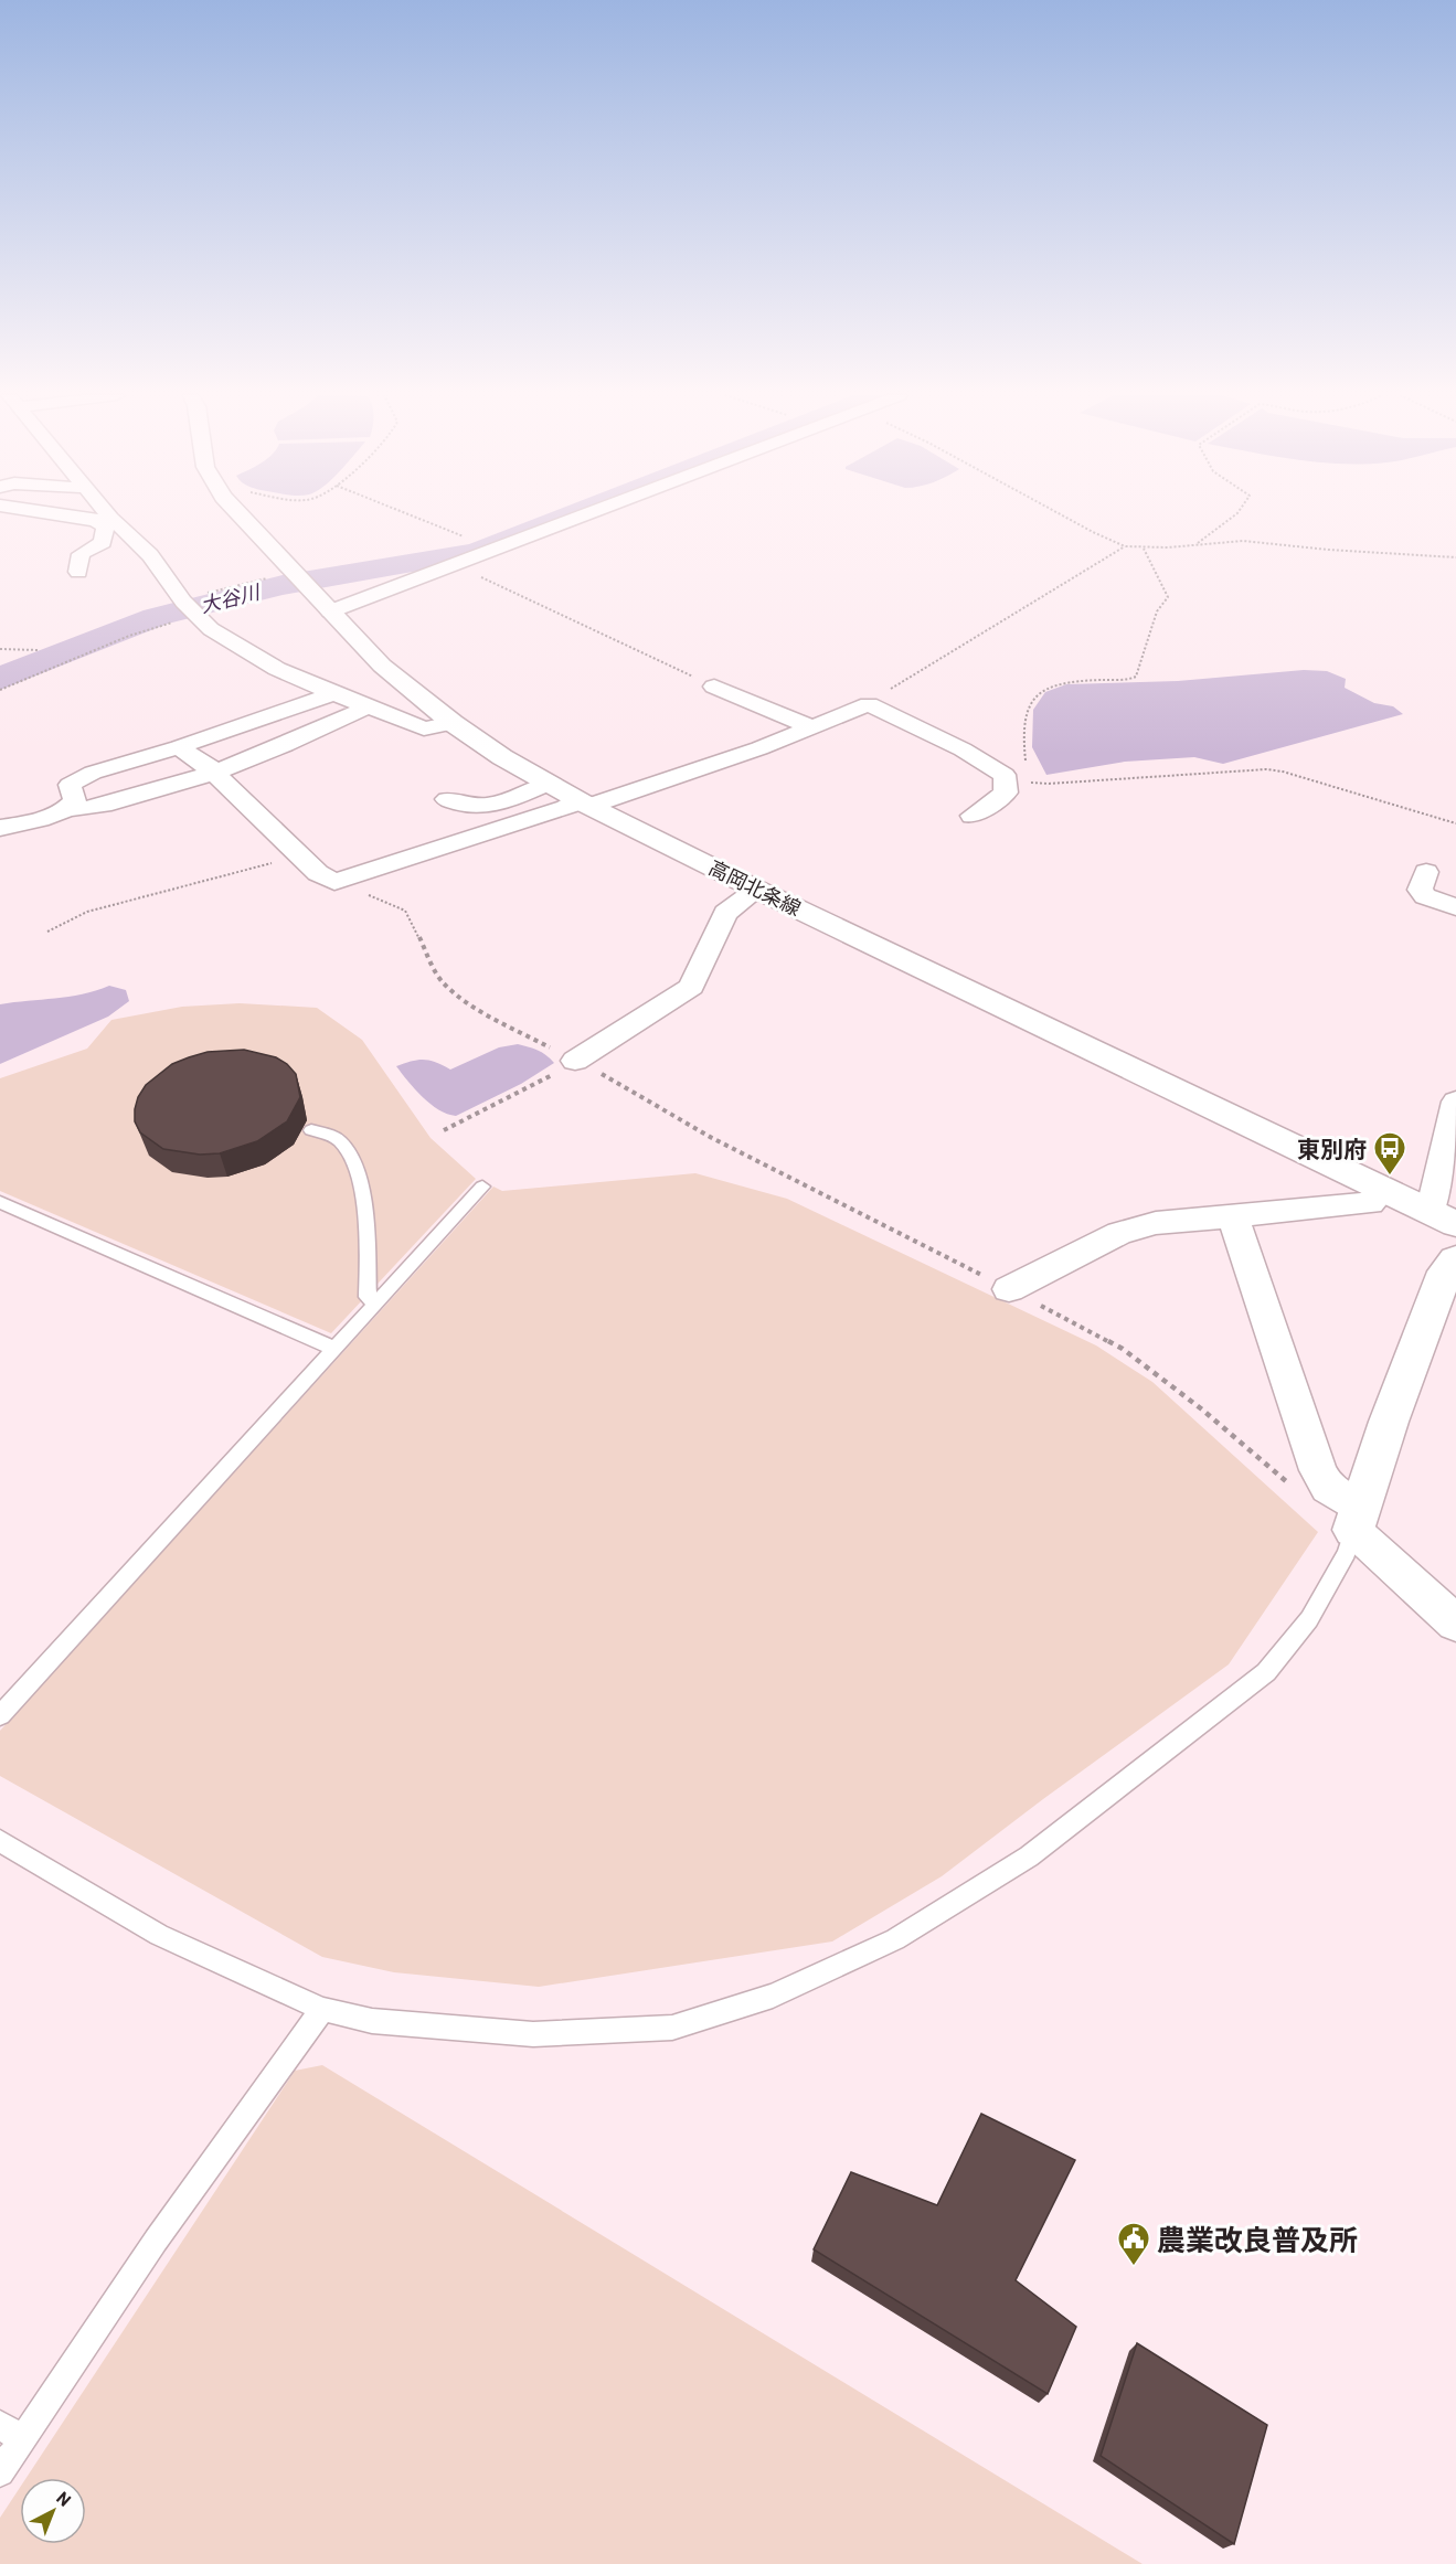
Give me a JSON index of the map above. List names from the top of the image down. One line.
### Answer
{"streets":{"main road":["高岡北条線"]},"water":["大谷川"],"places":{"bus stop":["東別府"],"public building":["農業改良普及所"]},"north":"top right"}
